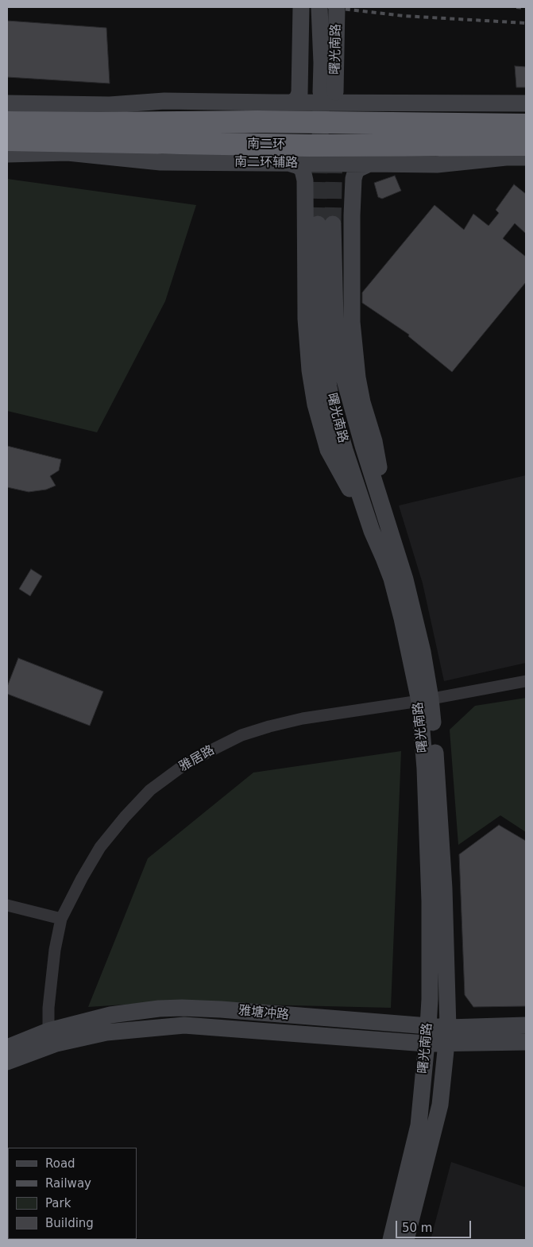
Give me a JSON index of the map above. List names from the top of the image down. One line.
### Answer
{"streets":{"highway":["南二环"],"main road":["曙光南路","南二环辅路","雅塘冲路"],"street":["雅居路"]},"crossings":[["曙光南路","雅居路"],["曙光南路","雅塘冲路"],["雅居路","雅塘冲路"]],"legend":["Road","Railway","Park","Building"],"scale_bar":"50 m"}
